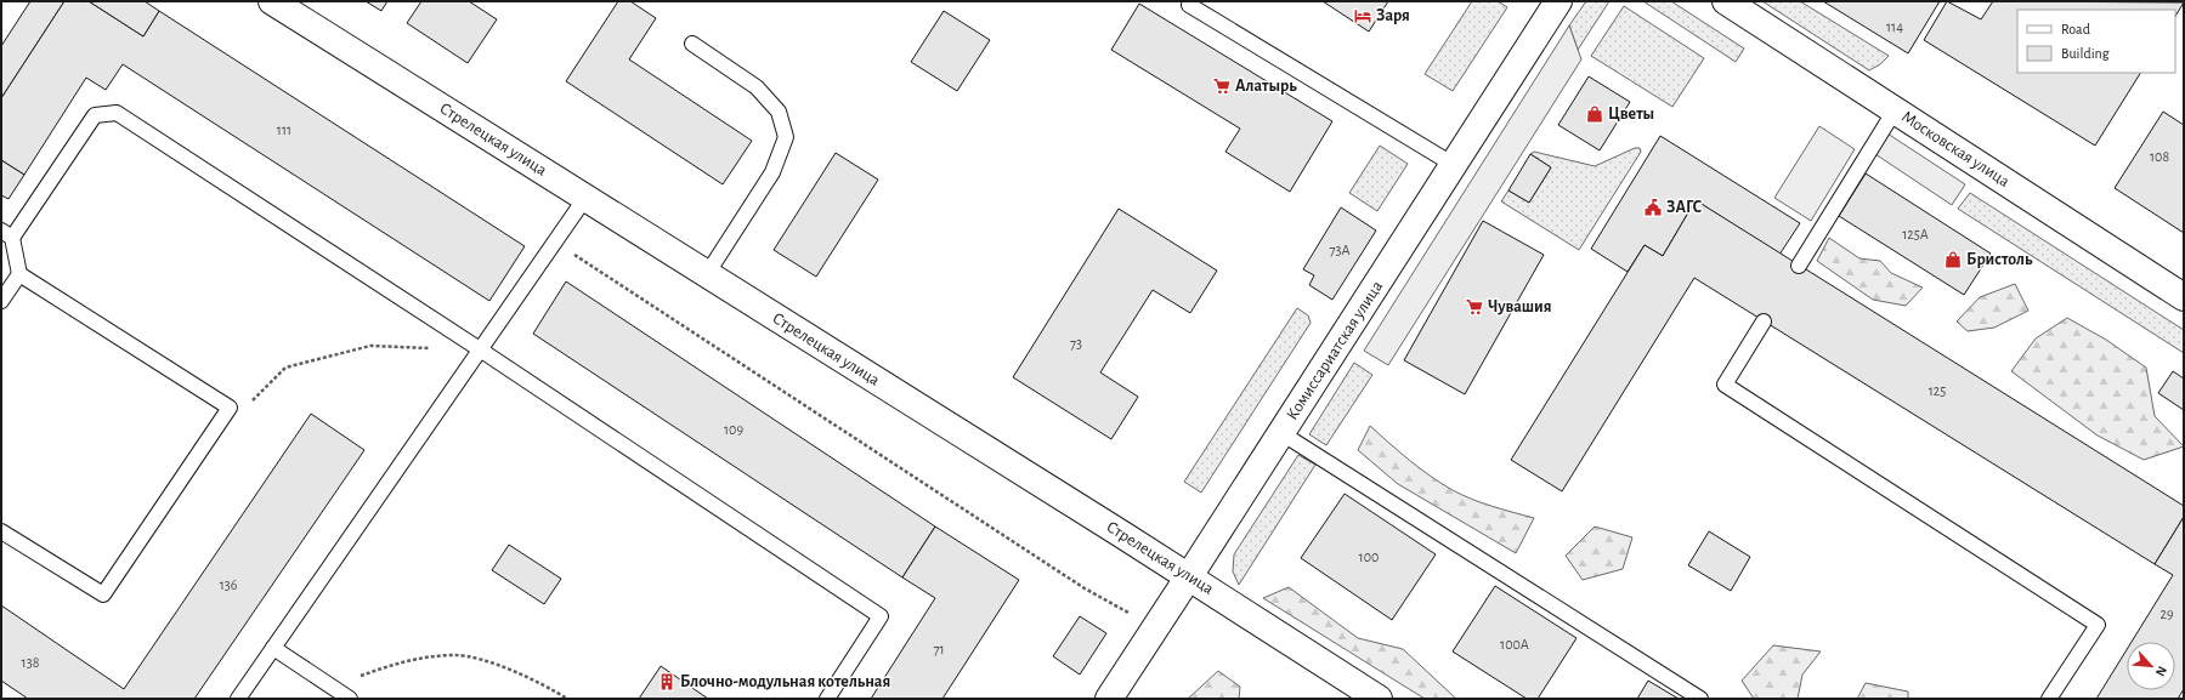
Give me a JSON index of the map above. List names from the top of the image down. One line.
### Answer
{"streets":{"street":["Стрелецкая улица","Московская улица","Комиссариатская улица"]},"crossings":[["Стрелецкая улица","Комиссариатская улица"]],"places":{"hotel":["Заря"],"supermarket":["Алатырь","Чувашия"],"shop":["Цветы","Бристоль"],"public building":["ЗАГС"],"building":["Блочно-модульная котельная"]},"house_numbers":["114","111","108","125А","73А","73","125","109","100","136","29","100А","71","138"],"legend":["Road","Building"],"north":"bottom right"}
